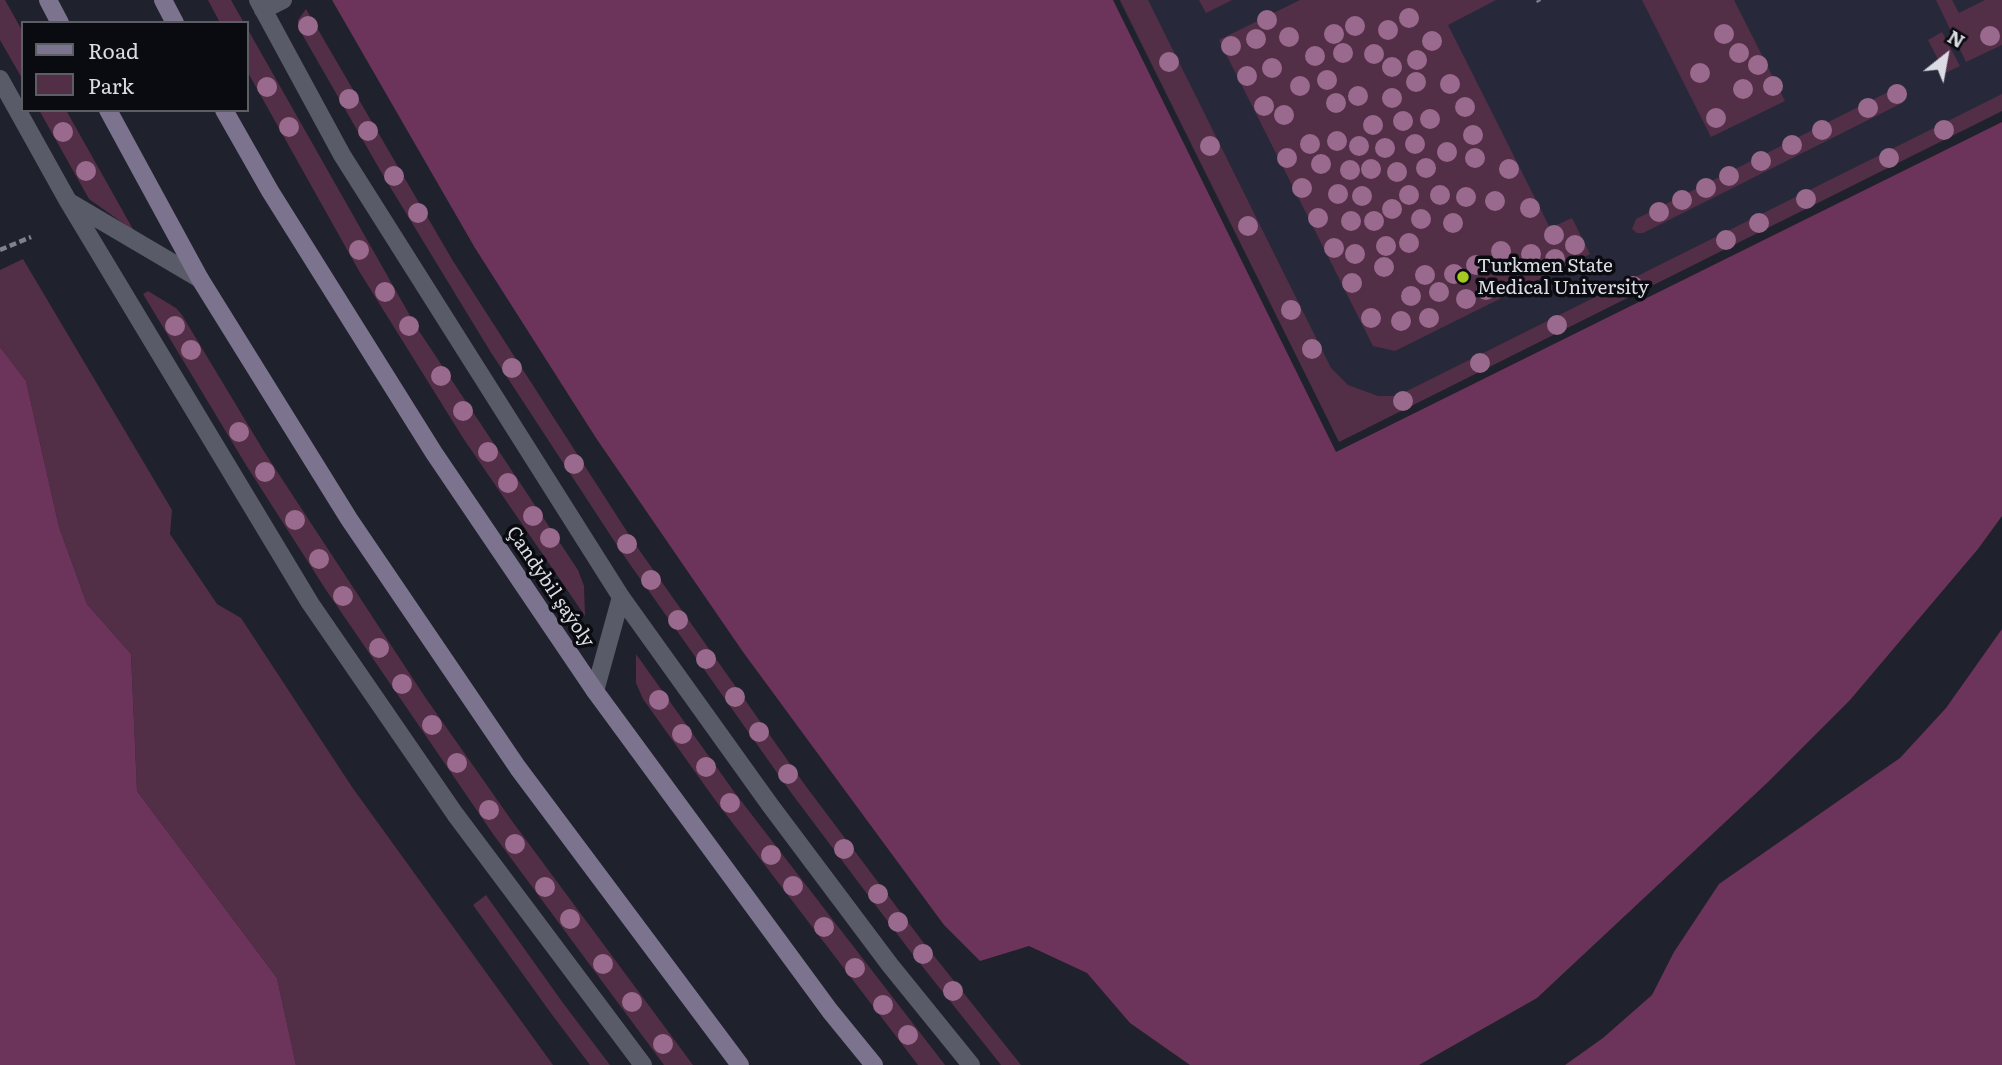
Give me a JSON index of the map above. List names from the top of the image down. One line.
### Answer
{"streets":{"main road":["Çandybil şaýoly"]},"places":["Turkmen State Medical University"],"legend":["Road","Park"],"north":"top right"}
